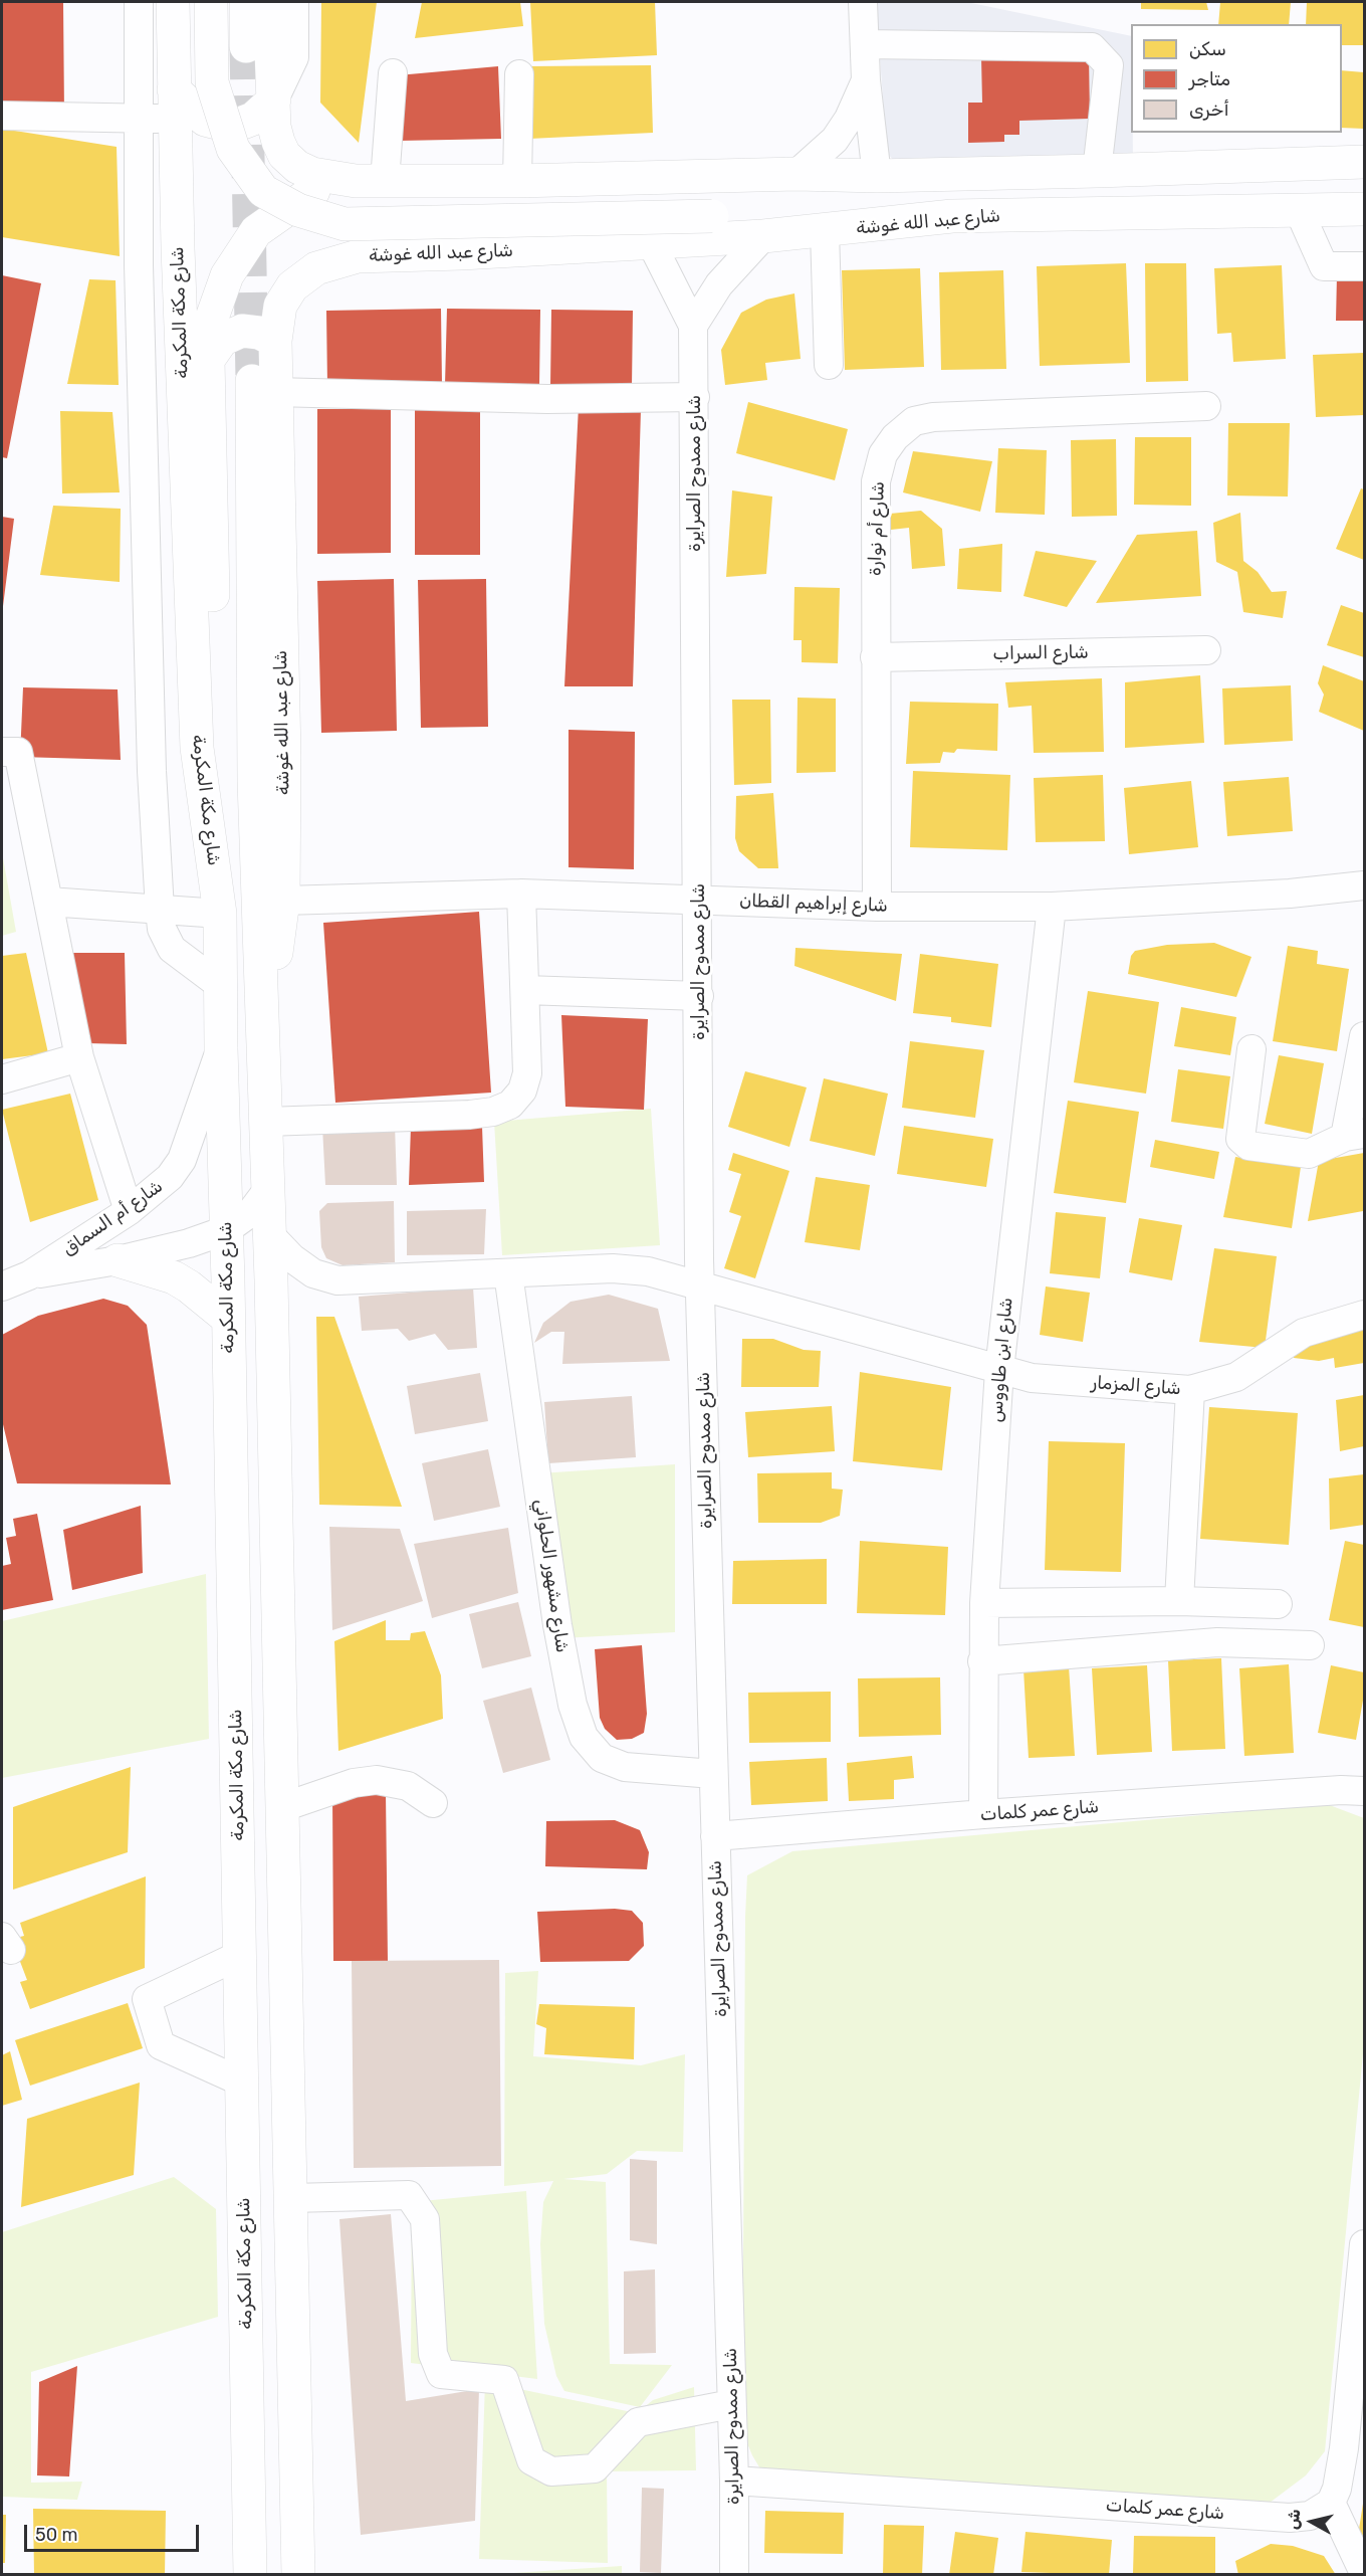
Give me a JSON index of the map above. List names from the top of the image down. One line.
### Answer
{"streets":{"main road":["شارع عبد الله غوشة","شارع مكة المكرمة"],"street":["شارع ممدوح الصرايرة","شارع أم نوارة","شارع السراب","شارع إبراهيم القطان","شارع أم السماق","شارع ابن طاووس","شارع المزمار","شارع مشهور الحلواني","شارع عمر كلمات"]},"crossings":[["شارع عبد الله غوشة","شارع ممدوح الصرايرة"],["شارع عبد الله غوشة","شارع إبراهيم القطان"],["شارع مكة المكرمة","شارع أم السماق"],["شارع ممدوح الصرايرة","شارع إبراهيم القطان"],["شارع ممدوح الصرايرة","شارع المزمار"],["شارع ممدوح الصرايرة","شارع مشهور الحلواني"],["شارع ممدوح الصرايرة","شارع عمر كلمات"],["شارع أم نوارة","شارع السراب"],["شارع أم نوارة","شارع إبراهيم القطان"],["شارع إبراهيم القطان","شارع ابن طاووس"],["شارع ابن طاووس","شارع المزمار"],["شارع ابن طاووس","شارع عمر كلمات"]],"legend":["سكن","متاجر","أخرى"],"scale_bar":"50 m","north":"left"}
